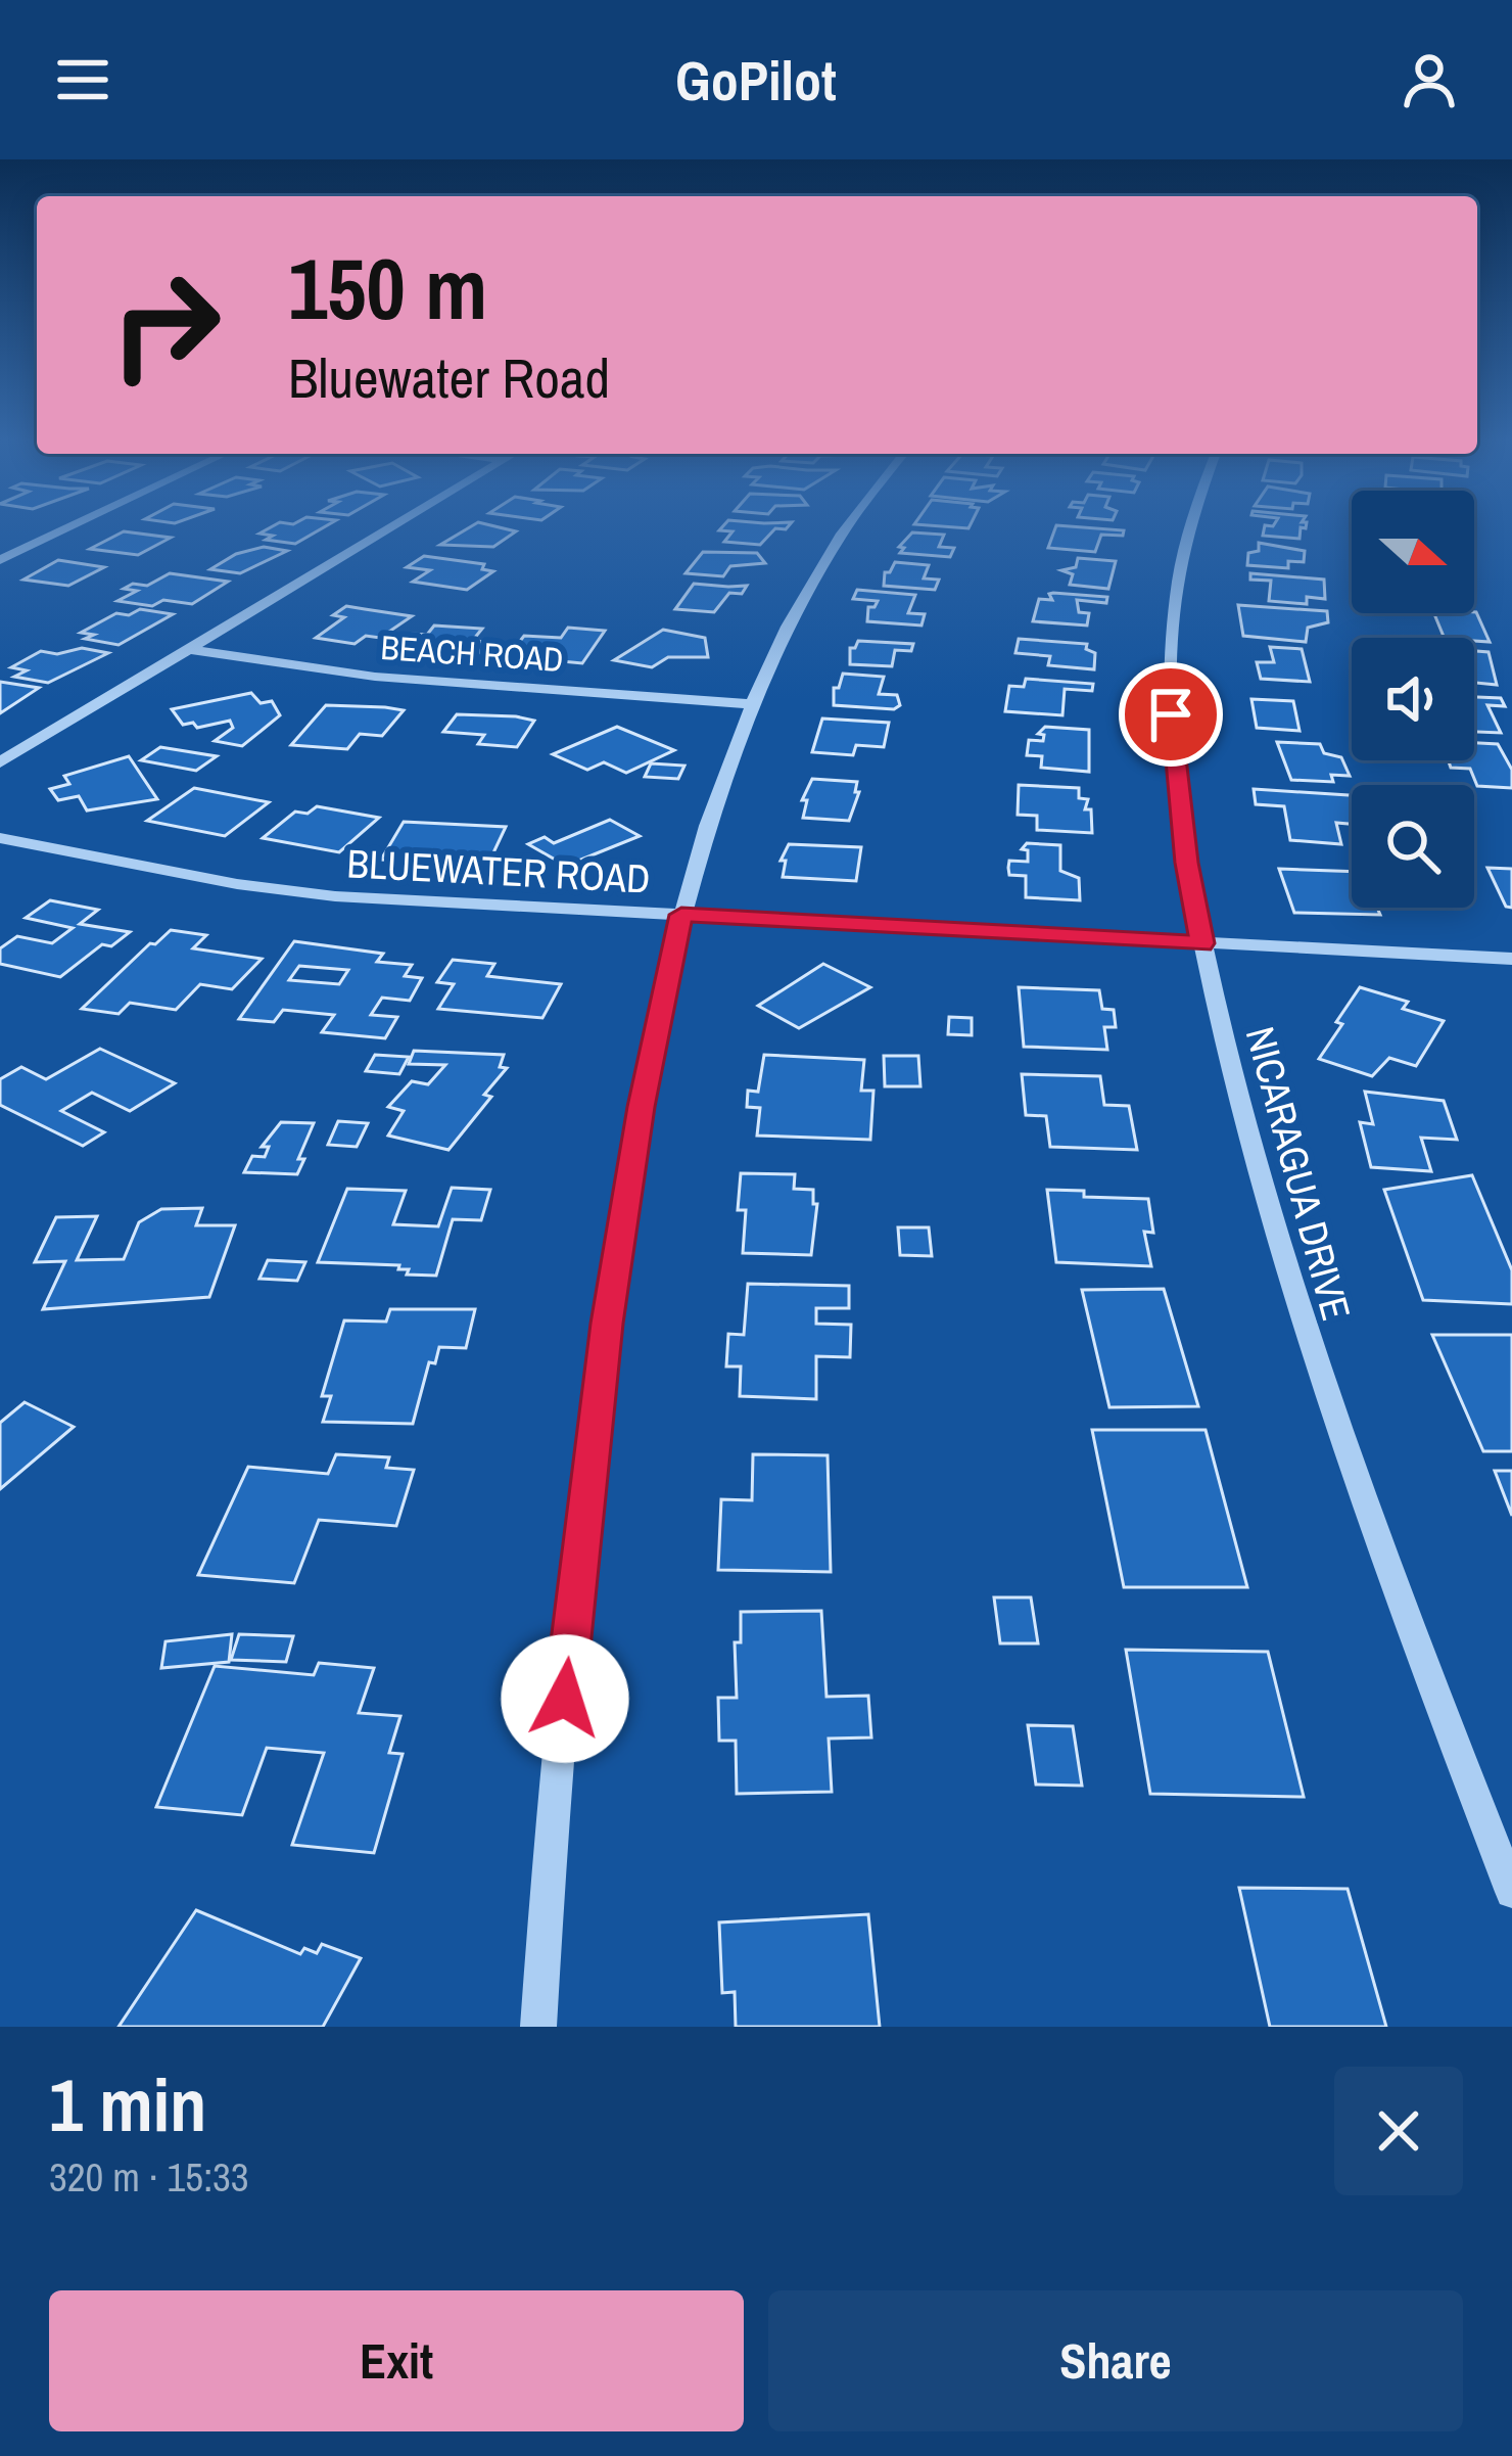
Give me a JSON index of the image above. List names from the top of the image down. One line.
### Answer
{"streets":{"street":["BEACH ROAD","BLUEWATER ROAD","NICARAGUA DRIVE"]},"crossings":[["BLUEWATER ROAD","NICARAGUA DRIVE"]],"north":"right","page":{"header":"GoPilot","turn":["150 m","Bluewater Road"],"heading":["1 min","320 m · 15:33"],"buttons":["Exit","Share"]}}
